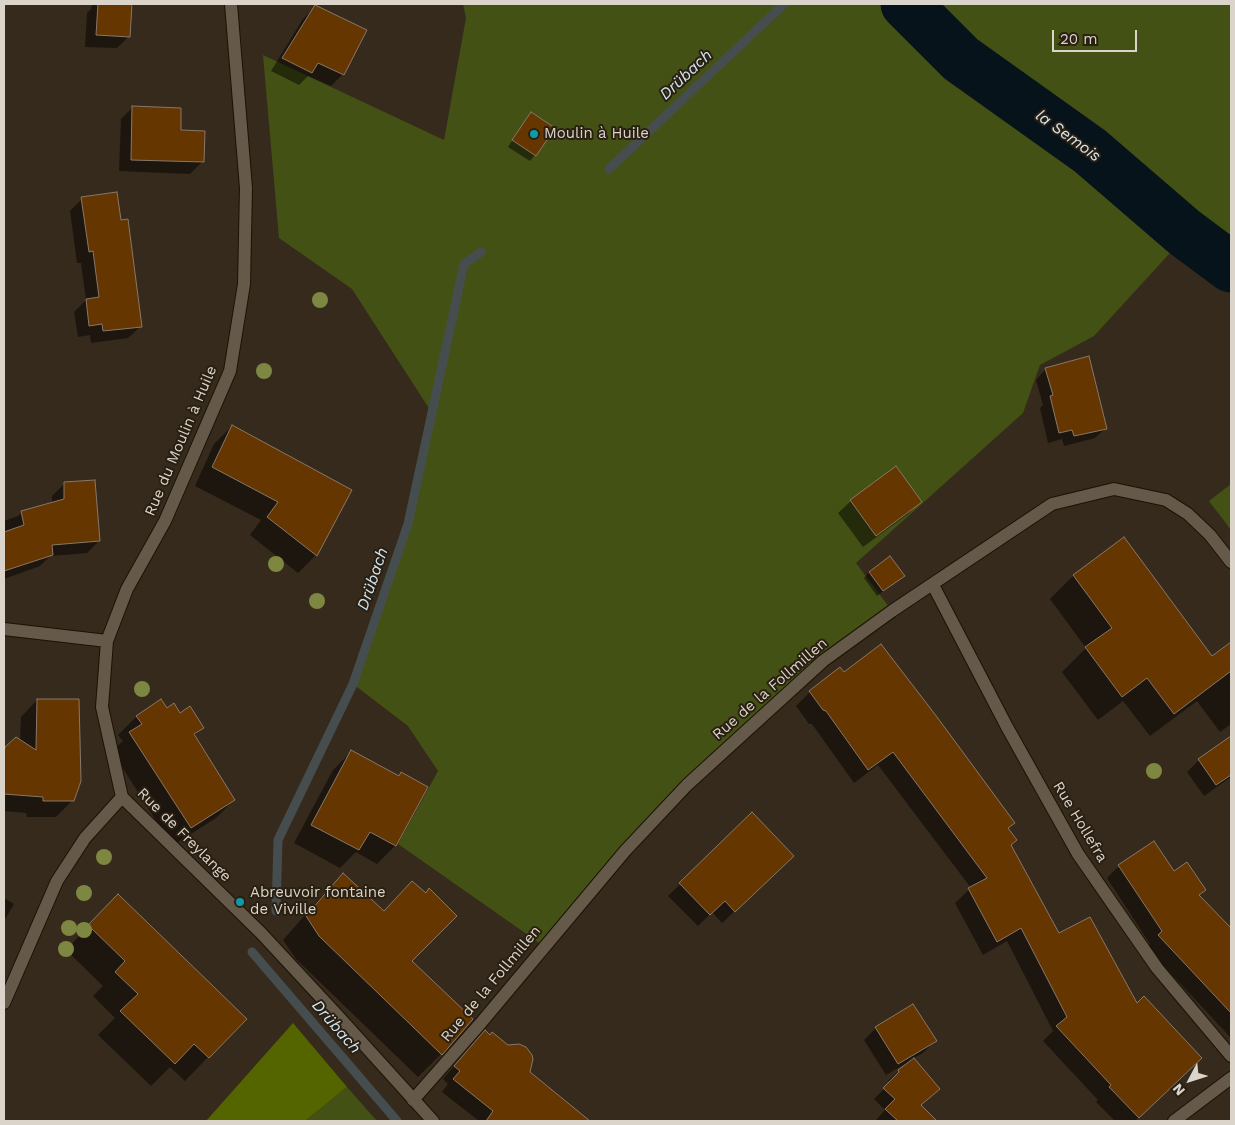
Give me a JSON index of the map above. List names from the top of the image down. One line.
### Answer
{"streets":{"street":["Rue du Moulin à Huile","Rue de la Follmillen","Rue Hollefra","Rue de Freylange"]},"crossings":[["Rue du Moulin à Huile","Rue de Freylange"],["Rue de la Follmillen","Rue Hollefra"],["Rue de la Follmillen","Rue de Freylange"]],"water":["Drübach","la Semois"],"places":["Moulin à Huile","Abreuvoir fontaine de Viville"],"scale_bar":"20 m","north":"bottom left"}
